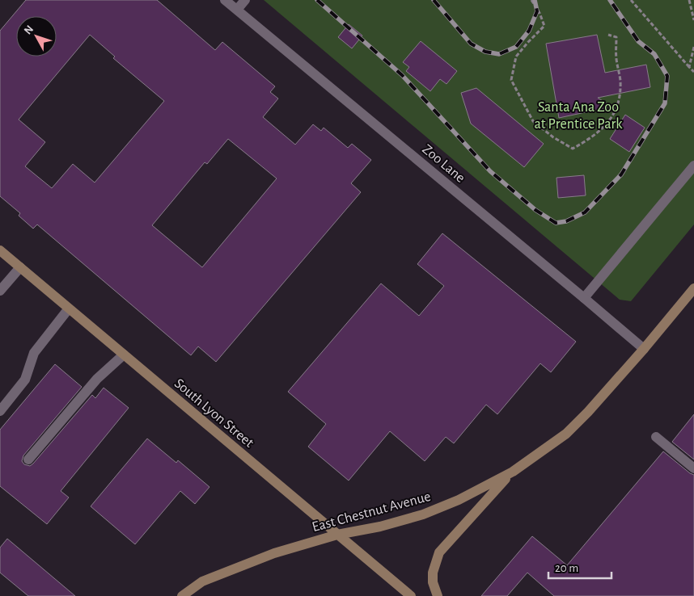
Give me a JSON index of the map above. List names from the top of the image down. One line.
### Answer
{"streets":{"street":["Zoo Lane","South Lyon Street","East Chestnut Avenue"]},"crossings":[["Zoo Lane","East Chestnut Avenue"],["South Lyon Street","East Chestnut Avenue"]],"parks":["Santa Ana Zoo at Prentice Park"],"scale_bar":"20 m","north":"top left"}
